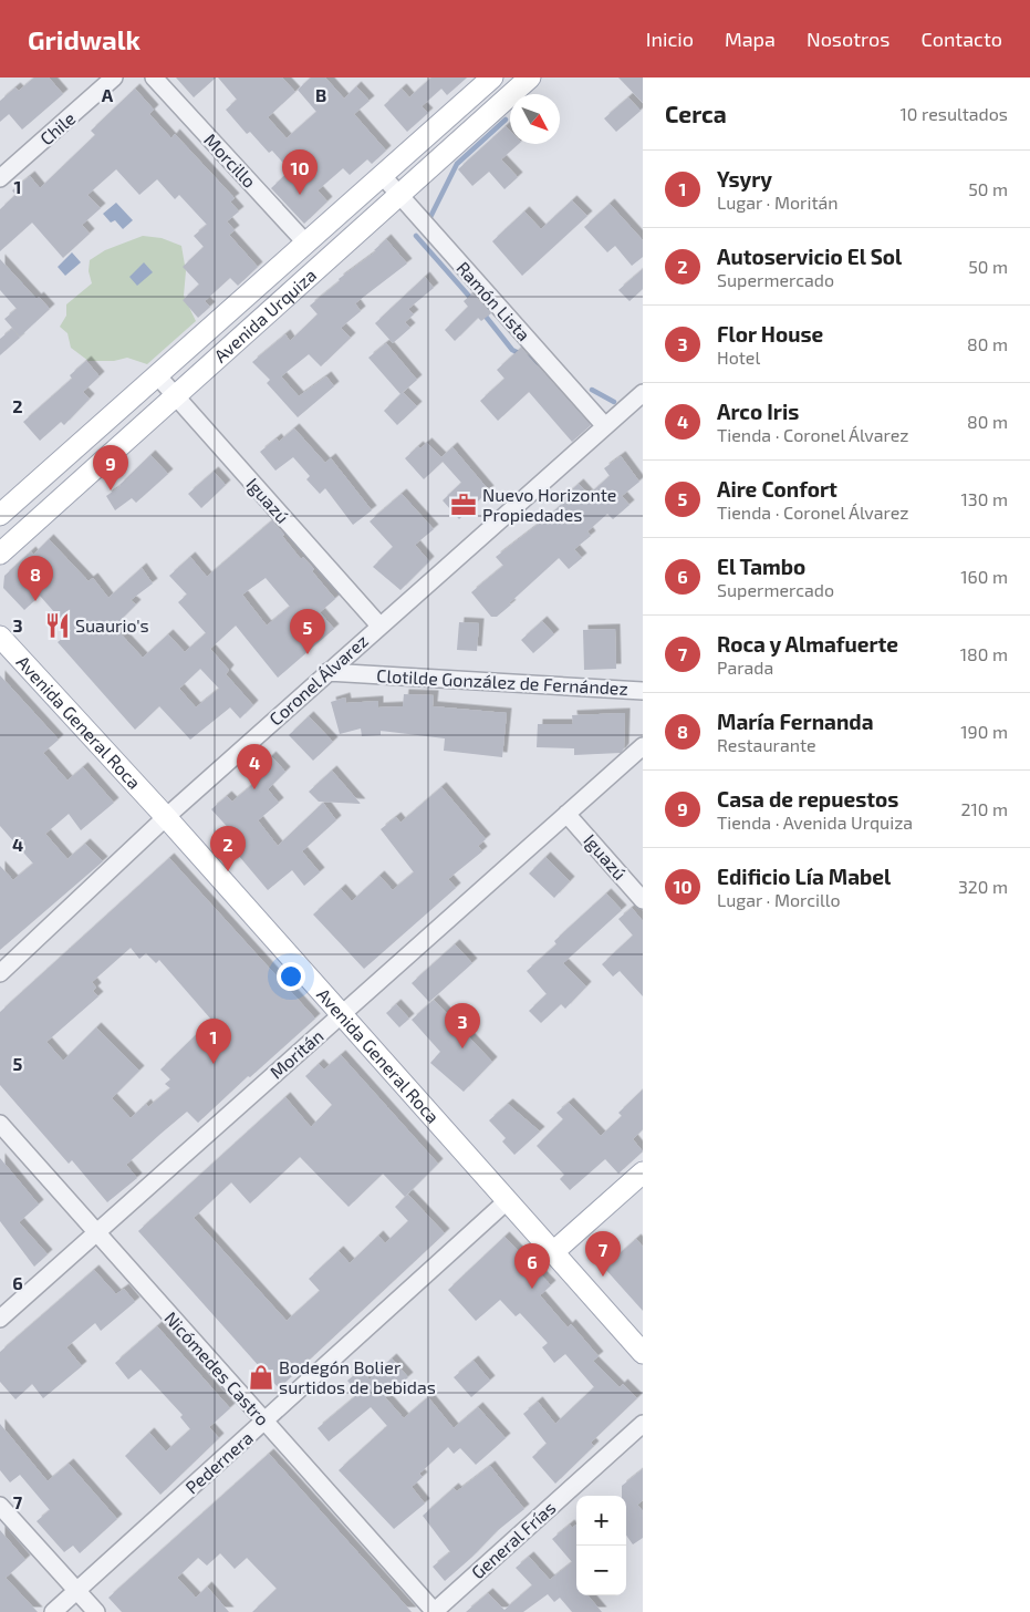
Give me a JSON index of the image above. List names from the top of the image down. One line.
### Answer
{"streets":{"main road":["Avenida Urquiza","Avenida General Roca"],"street":["Chile","Morcillo","Ramón Lista","Iguazú","Coronel Álvarez","Clotilde González de Fernández","Moritán","Nicómedes Castro","Pedernera","General Frías"]},"crossings":[["Morcillo","Avenida Urquiza"],["Ramón Lista","Avenida Urquiza"],["Ramón Lista","Coronel Álvarez"],["Avenida Urquiza","Iguazú"],["Iguazú","Coronel Álvarez"],["Iguazú","Moritán"],["Coronel Álvarez","Clotilde González de Fernández"],["Coronel Álvarez","Avenida General Roca"],["Avenida General Roca","Moritán"],["Avenida General Roca","Pedernera"],["Moritán","Nicómedes Castro"],["Nicómedes Castro","Pedernera"],["Nicómedes Castro","General Frías"]],"places":{"office":["Nuevo Horizonte Propiedades"],"restaurant":["Suaurio's"],"shop":["Bodegón Bolier surtidos de bebidas"]},"north":"bottom right","page":{"header":"Gridwalk","nav":["Inicio","Mapa","Nosotros","Contacto"],"heading":["Cerca","10 resultados"],"pins":["10","9","8","5","4","2","3","1","7","6"],"list":[{"mark":"1","name":"Ysyry","note":"Lugar · Moritán","value":"50 m"},{"mark":"2","name":"Autoservicio El Sol","note":"Supermercado","value":"50 m"},{"mark":"3","name":"Flor House","note":"Hotel","value":"80 m"},{"mark":"4","name":"Arco Iris","note":"Tienda · Coronel Álvarez","value":"80 m"},{"mark":"5","name":"Aire Confort","note":"Tienda · Coronel Álvarez","value":"130 m"},{"mark":"6","name":"El Tambo","note":"Supermercado","value":"160 m"},{"mark":"7","name":"Roca y Almafuerte","note":"Parada","value":"180 m"},{"mark":"8","name":"María Fernanda","note":"Restaurante","value":"190 m"},{"mark":"9","name":"Casa de repuestos","note":"Tienda · Avenida Urquiza","value":"210 m"},{"mark":"10","name":"Edificio Lía Mabel","note":"Lugar · Morcillo","value":"320 m"}],"map_buttons":["+","−"]},"grid":{"columns":["A","B"],"rows":["1","2","3","4","5","6","7"]}}
